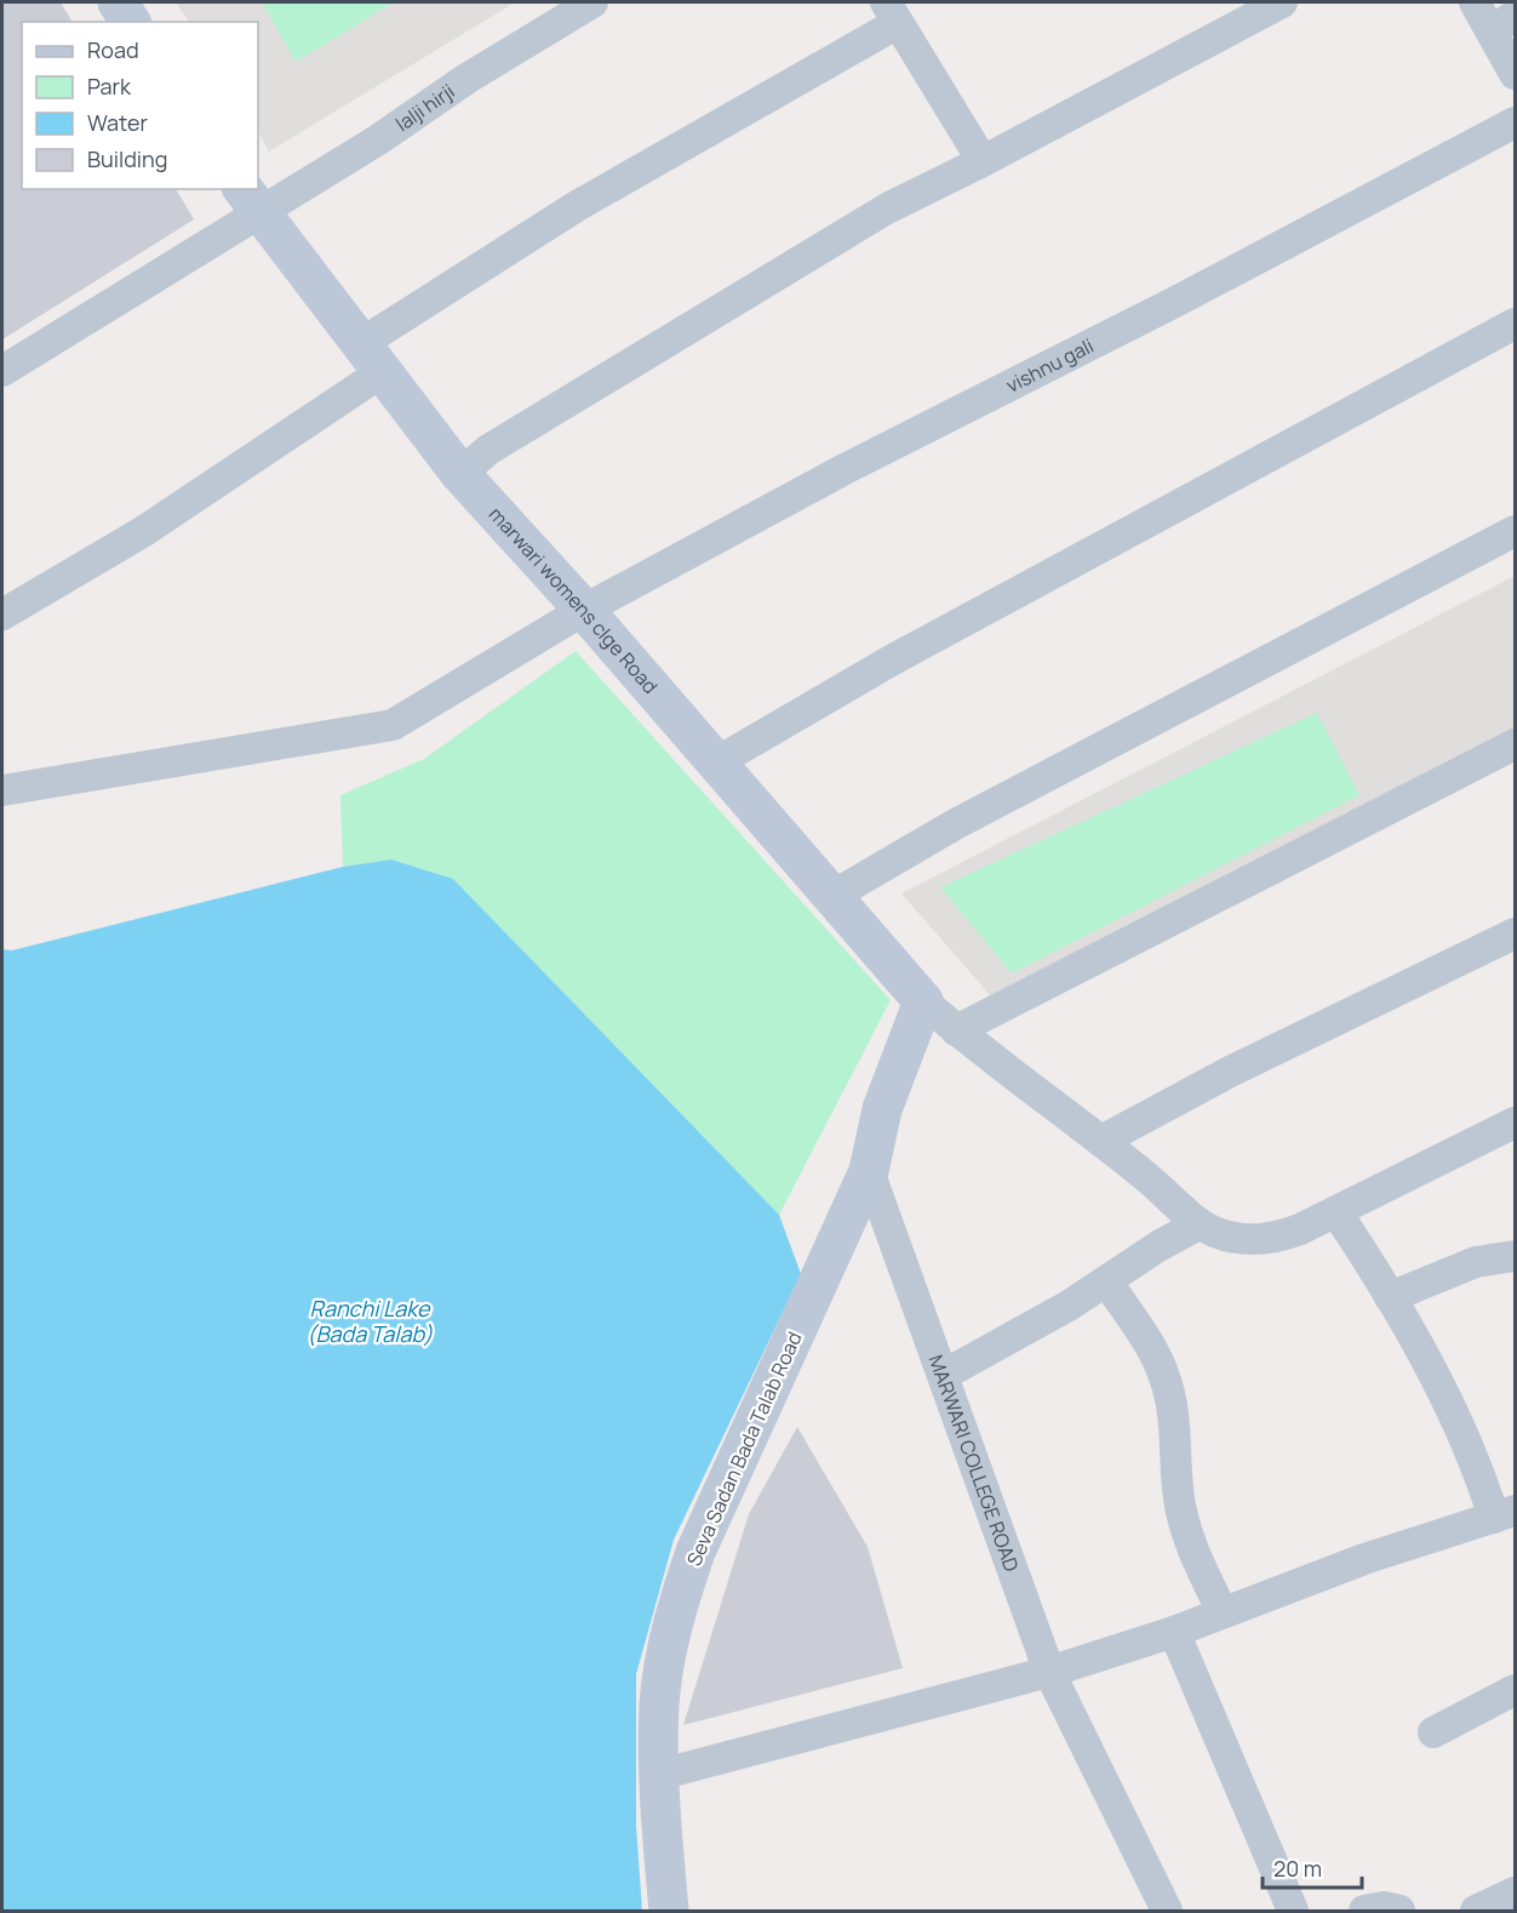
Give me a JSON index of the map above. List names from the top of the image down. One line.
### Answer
{"streets":{"street":["lalji hirji","vishnu gali","marwari womens clge Road","Seva Sadan Bada Talab Road","MARWARI COLLEGE ROAD"]},"crossings":[["lalji hirji","marwari womens clge Road"],["vishnu gali","marwari womens clge Road"],["Seva Sadan Bada Talab Road","MARWARI COLLEGE ROAD"]],"water":["Ranchi Lake (Bada Talab)"],"legend":["Road","Park","Water","Building"],"scale_bar":"20 m"}
